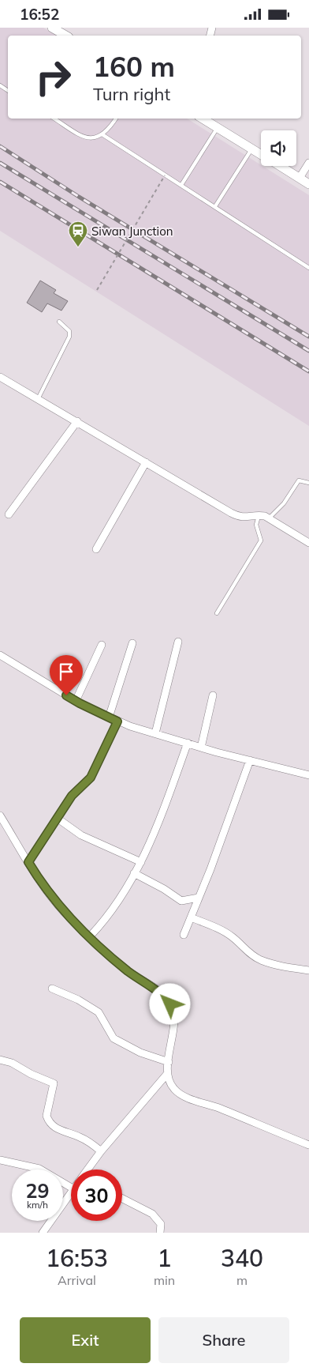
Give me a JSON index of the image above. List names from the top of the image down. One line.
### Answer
{"places":{"station":["Siwan Junction"]},"page":{"status":"16:52","turn":["160 m","Turn right"],"speed":"29 km/h","limit":"30","eta":["16:53","Arrival","1","min","340","m"],"buttons":["Exit","Share"]}}
